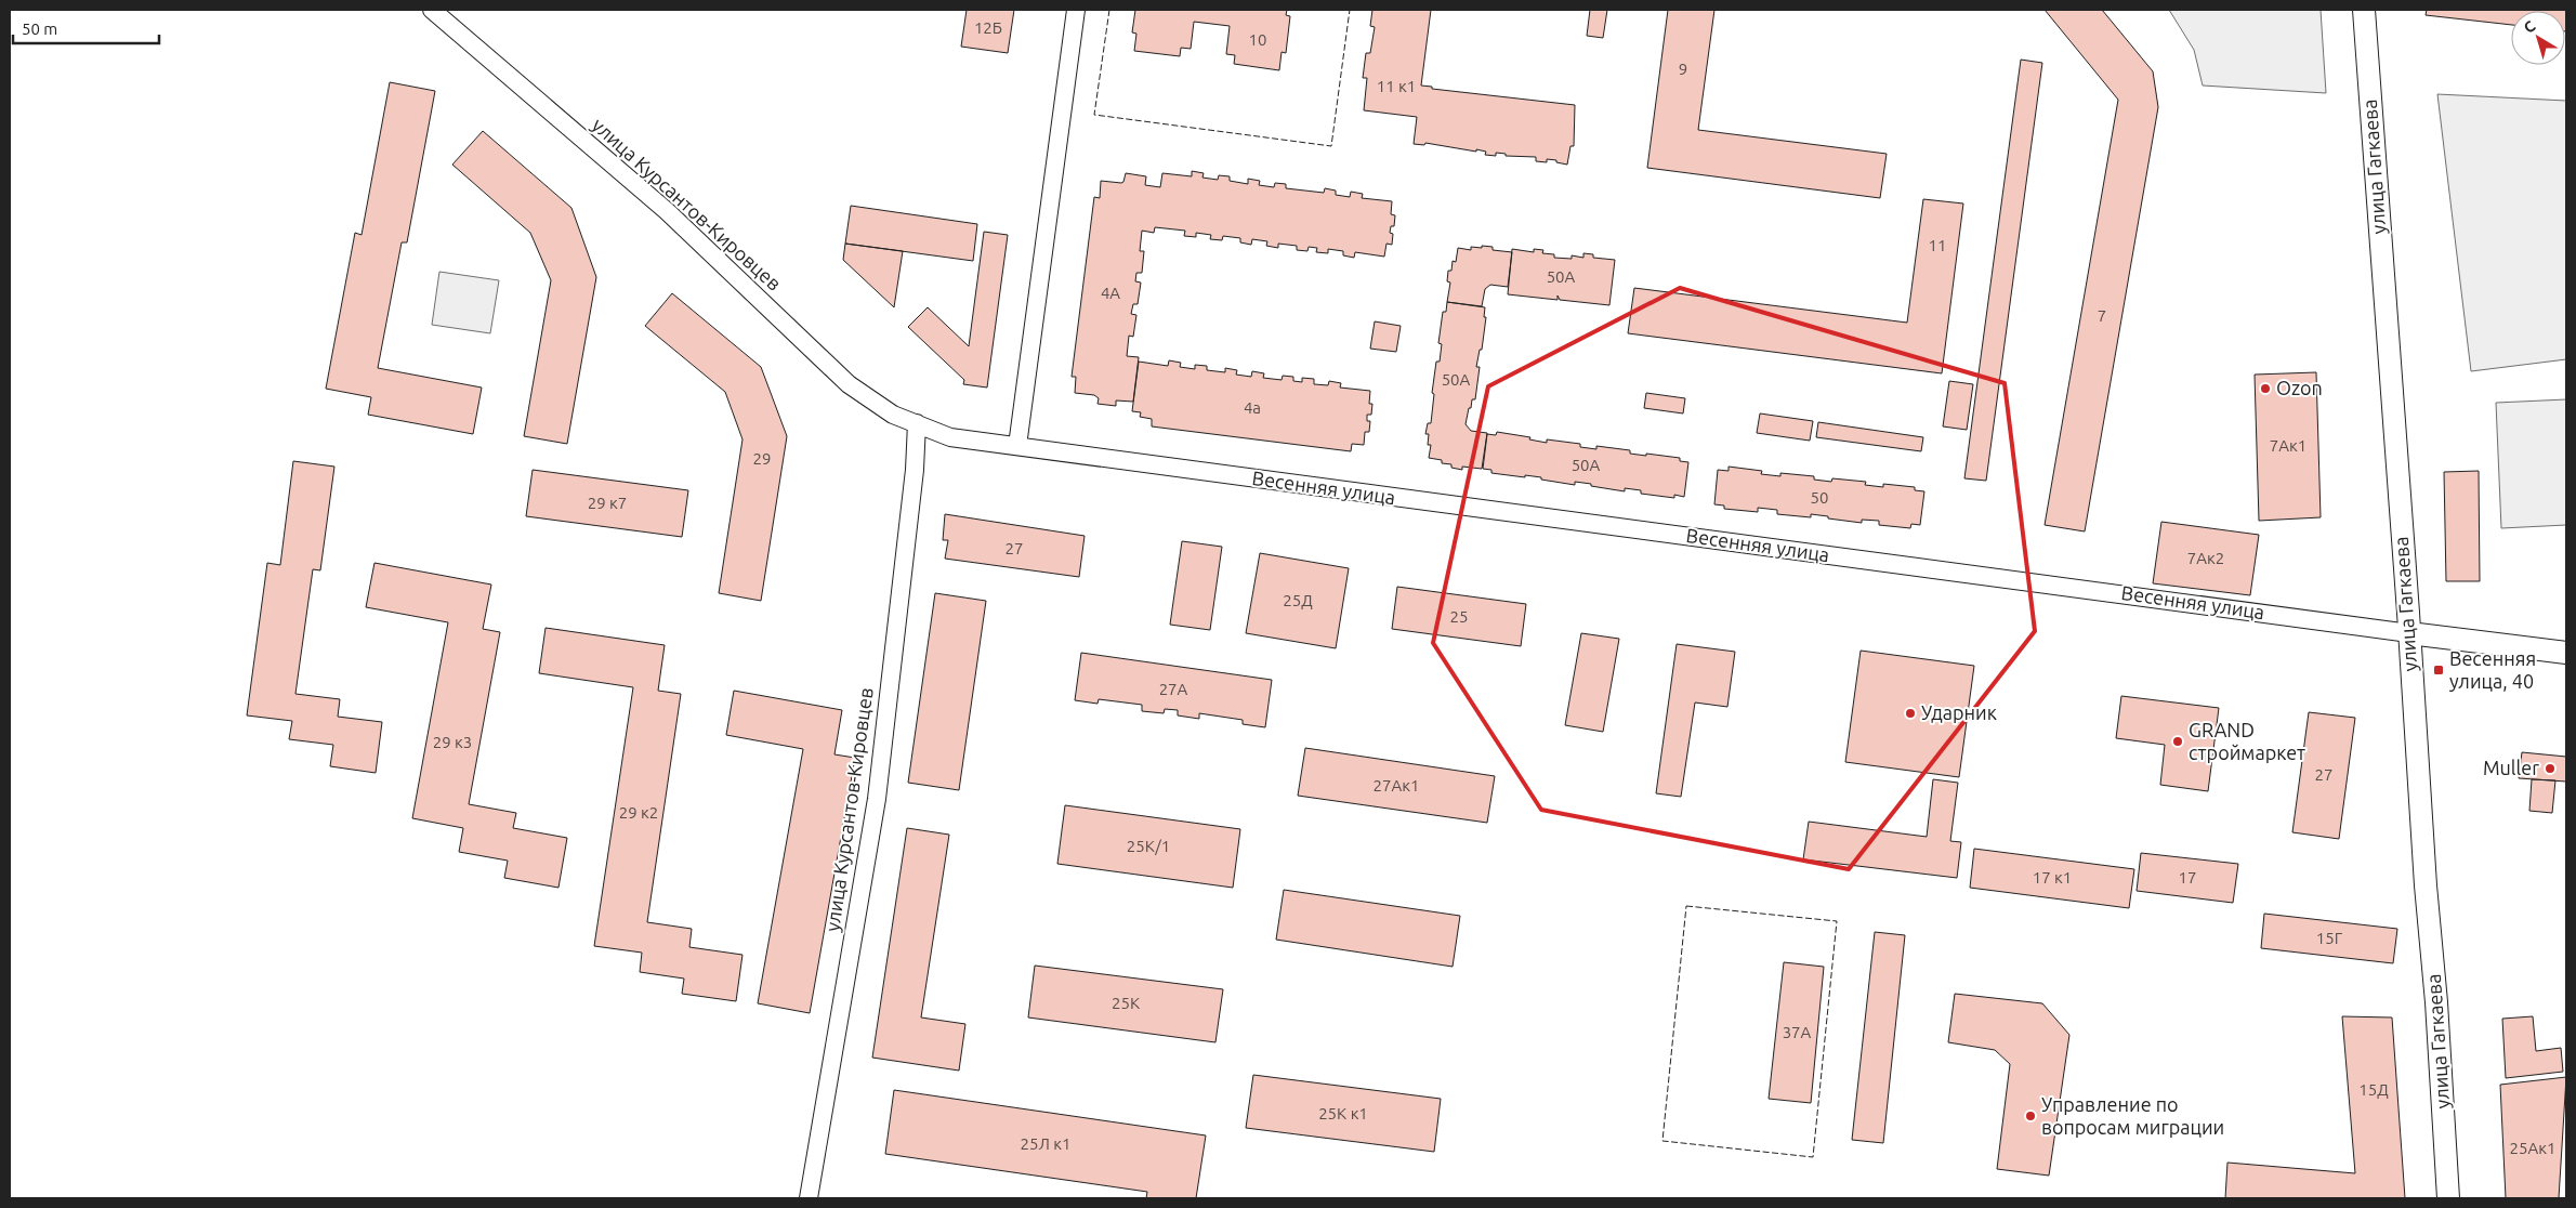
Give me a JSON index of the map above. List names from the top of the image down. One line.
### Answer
{"streets":{"street":["улица Гагкаева","улица Курсантов-Кировцев","Весенняя улица"]},"crossings":[["улица Гагкаева","Весенняя улица"],["улица Курсантов-Кировцев","Весенняя улица"]],"places":{"other":["Ozon","Ударник","GRAND строймаркет","Muller","Управление по вопросам миграции"],"transit":["Весенняя улица, 40"]},"house_numbers":["12Б","10","9","11 к1","11","50А","4А","7","50А","4а","7Ак1","29","50А","50","29 к7","27","7Ак2","25Д","25","27А","29 к3","27","27Ак1","29 к2","25К/1","17 к1","17","15Г","25К","37А","15Д","25К к1","25Л к1","25Ак1"],"scale_bar":"50 m","north":"top left"}
